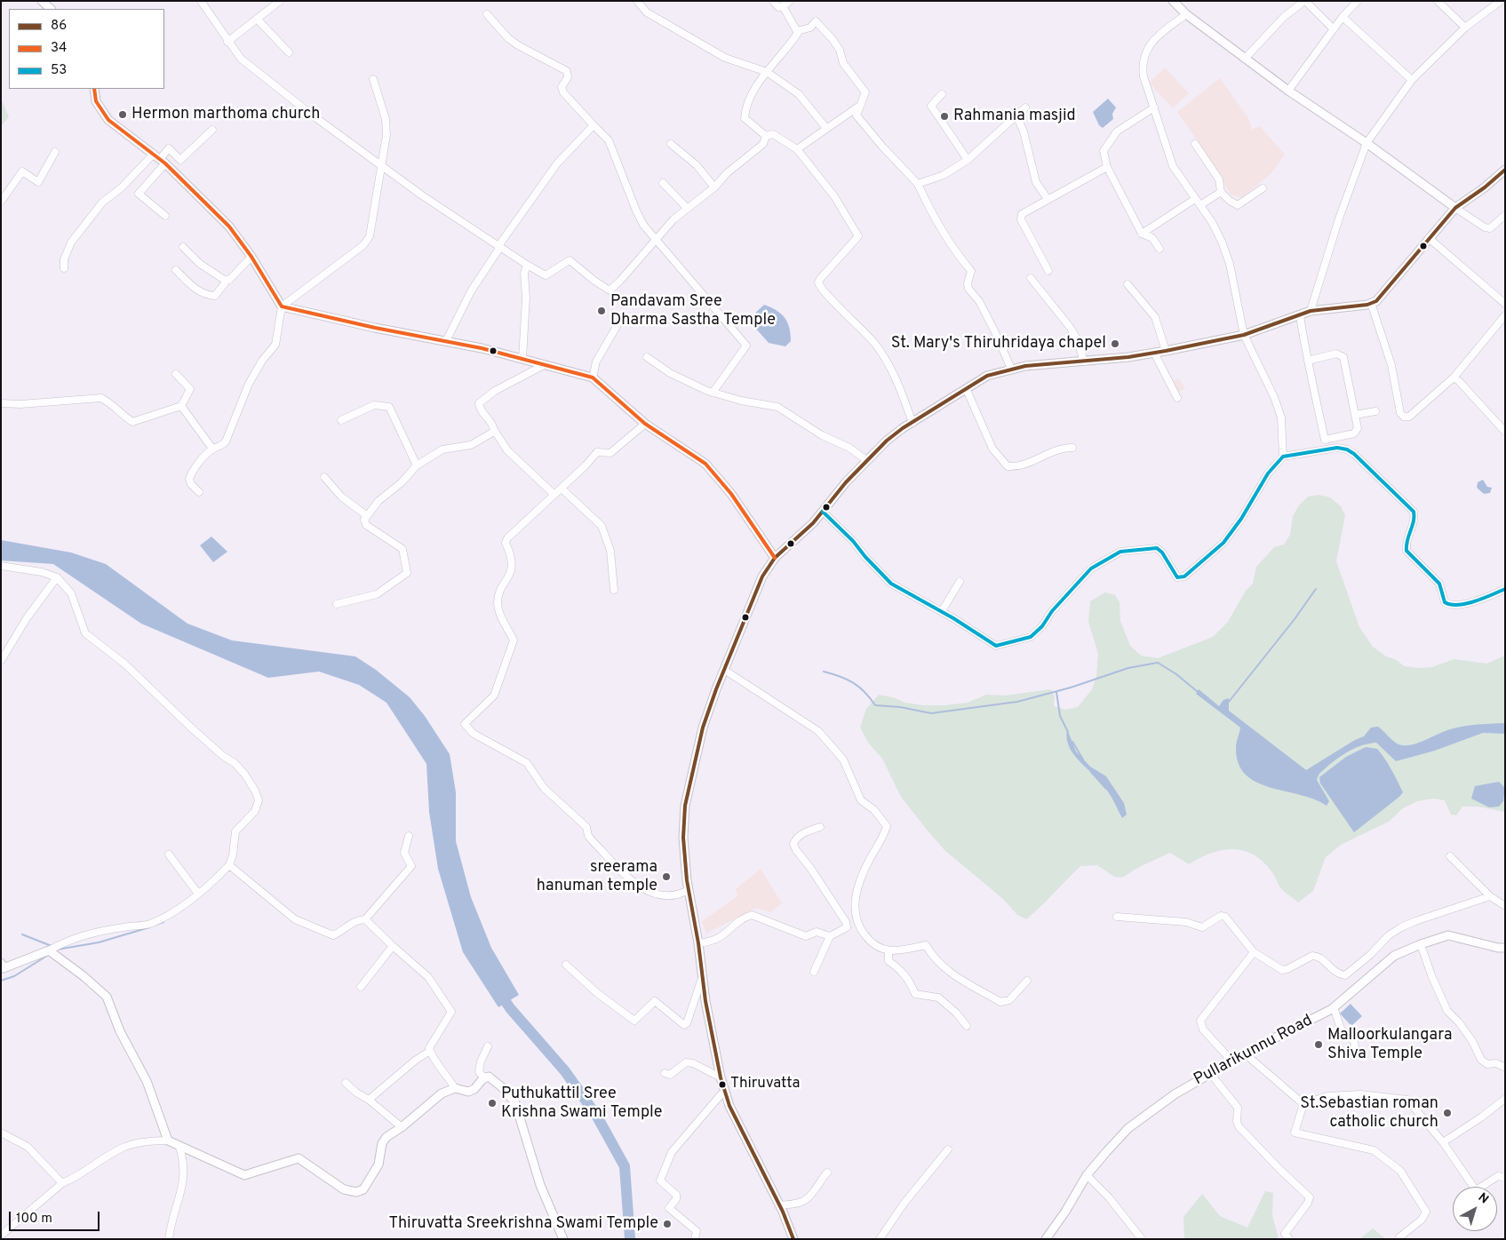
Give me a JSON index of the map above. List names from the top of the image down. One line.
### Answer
{"streets":{"main road":["Pullarikunnu Road"]},"places":["Hermon marthoma church","Rahmania masjid","Pandavam Sree Dharma Sastha Temple","St. Mary's Thiruhridaya chapel","sreerama hanuman temple","Malloorkulangara Shiva Temple","Thiruvatta","Puthukattil Sree Krishna Swami Temple","St.Sebastian roman catholic church","Thiruvatta Sreekrishna Swami Temple"],"lines":["transit line 34","transit line 86","transit line 53"],"legend":["86","34","53"],"scale_bar":"100 m","north":"top right"}
